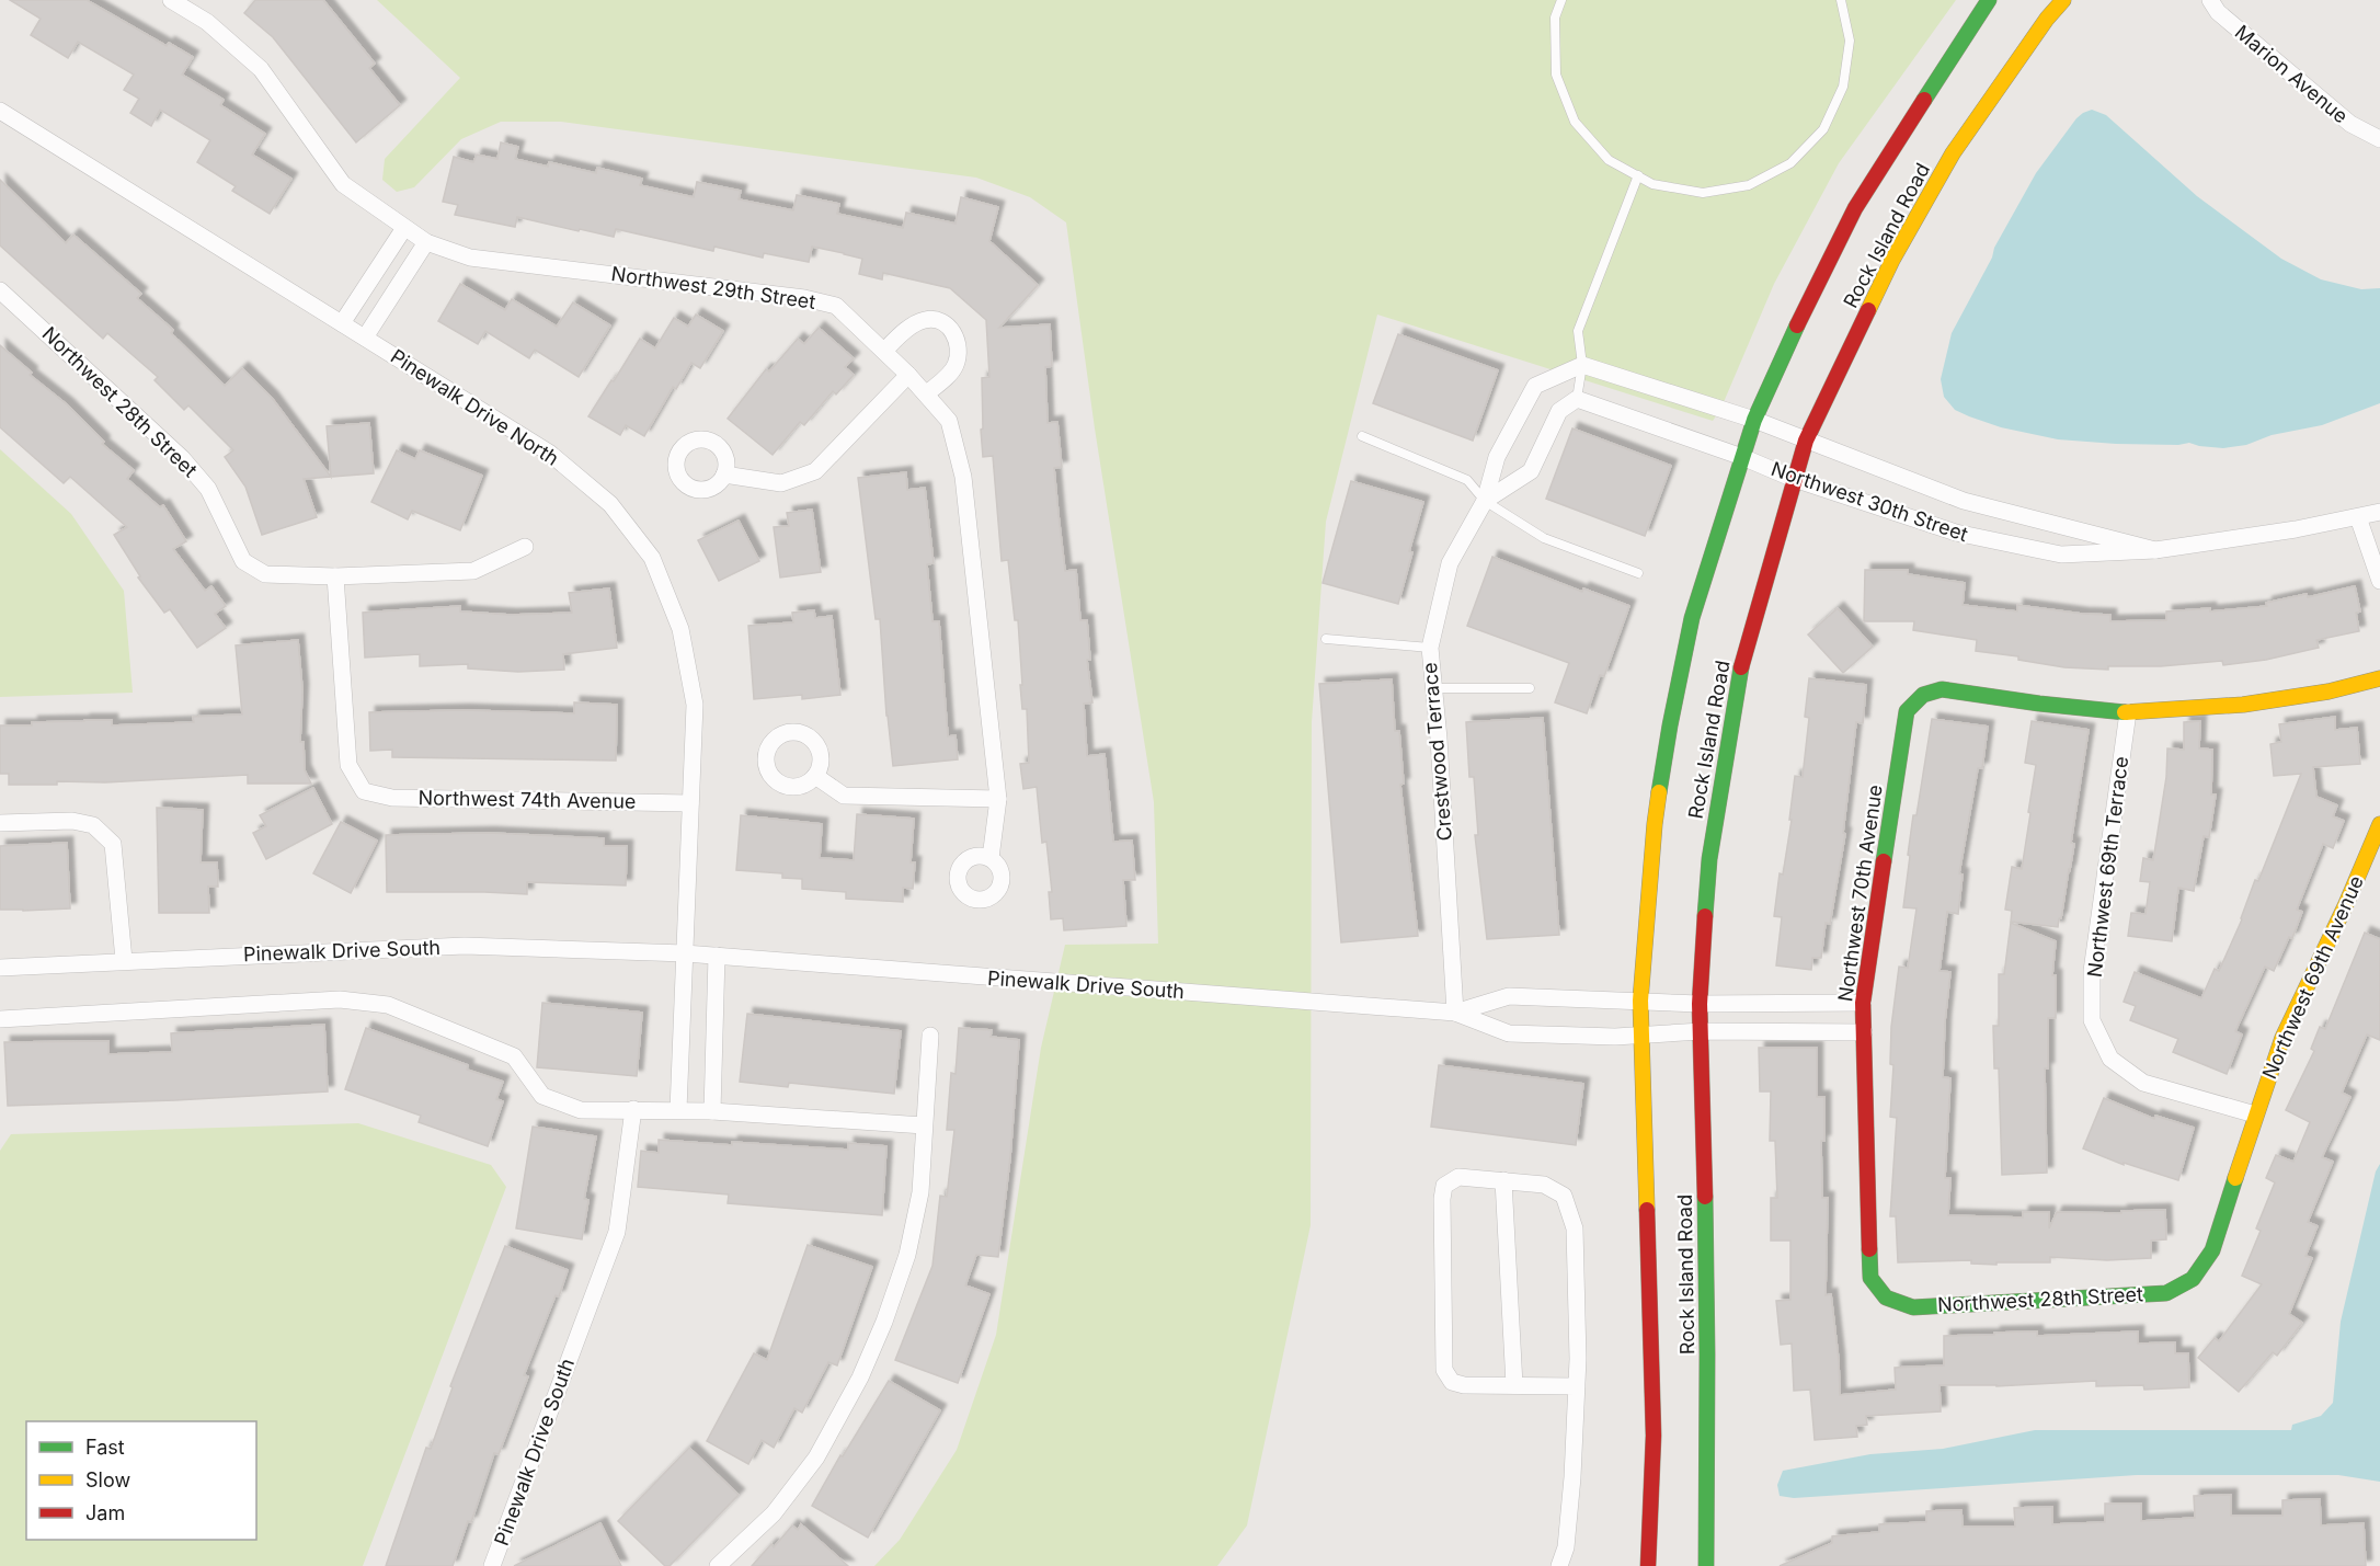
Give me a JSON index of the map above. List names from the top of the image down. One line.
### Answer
{"streets":{"main road":["Rock Island Road","Northwest 28th Street","Northwest 70th Avenue","Northwest 69th Avenue"],"street":["Marion Avenue","Northwest 29th Street","Pinewalk Drive North","Northwest 30th Street","Crestwood Terrace","Northwest 74th Avenue","Northwest 69th Terrace","Pinewalk Drive South"]},"crossings":[["Rock Island Road","Northwest 30th Street"],["Rock Island Road","Pinewalk Drive South"],["Northwest 28th Street","Northwest 74th Avenue"],["Northwest 28th Street","Northwest 70th Avenue"],["Northwest 28th Street","Northwest 69th Avenue"],["Pinewalk Drive North","Northwest 74th Avenue"],["Pinewalk Drive North","Pinewalk Drive South"],["Crestwood Terrace","Pinewalk Drive South"],["Northwest 69th Terrace","Northwest 70th Avenue"],["Northwest 69th Terrace","Northwest 69th Avenue"],["Northwest 70th Avenue","Pinewalk Drive South"]],"legend":["Fast","Slow","Jam"]}
